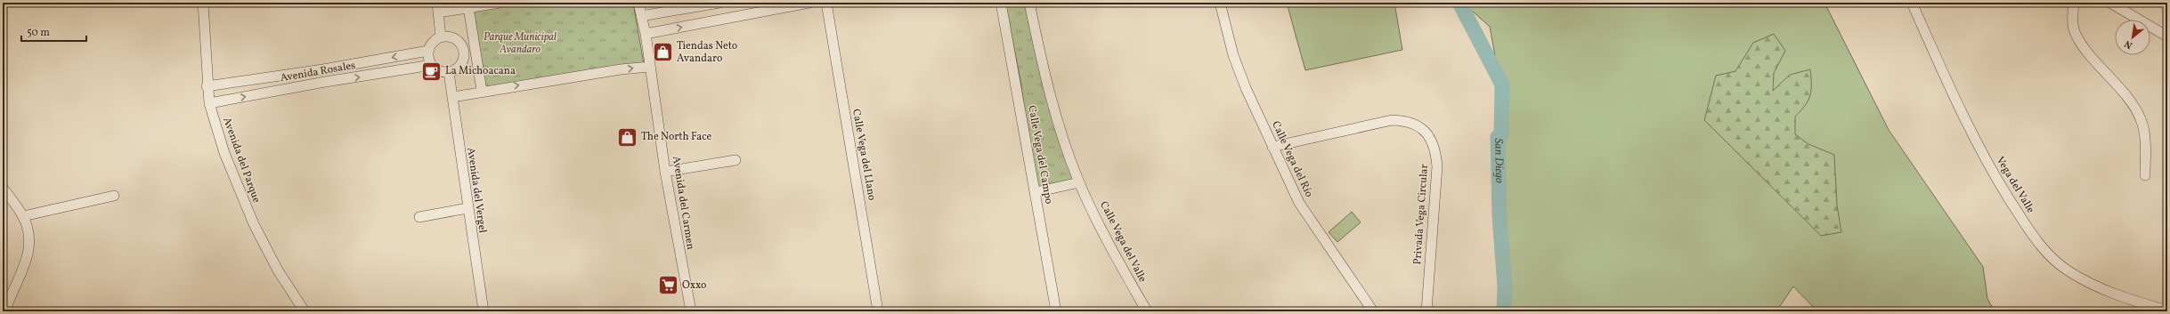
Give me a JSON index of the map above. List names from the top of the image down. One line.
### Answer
{"streets":{"street":["Avenida Rosales","Calle Vega del Llano","Calle Vega del Campo","Calle Vega del Río","Avenida del Parque","Vega del Valle","Avenida del Vergel","Avenida del Carmen","Privada Vega Circular","Calle Vega del Valle"]},"crossings":[["Avenida Rosales","Avenida del Parque"],["Avenida Rosales","Avenida del Vergel"],["Calle Vega del Campo","Calle Vega del Valle"],["Calle Vega del Río","Privada Vega Circular"]],"water":["San Diego"],"parks":["Parque Municipal Avandaro"],"places":{"shop":["Tiendas Neto Avandaro","The North Face"],"cafe":["La Michoacana"],"supermarket":["Oxxo"]},"scale_bar":"50 m","north":"bottom left"}
